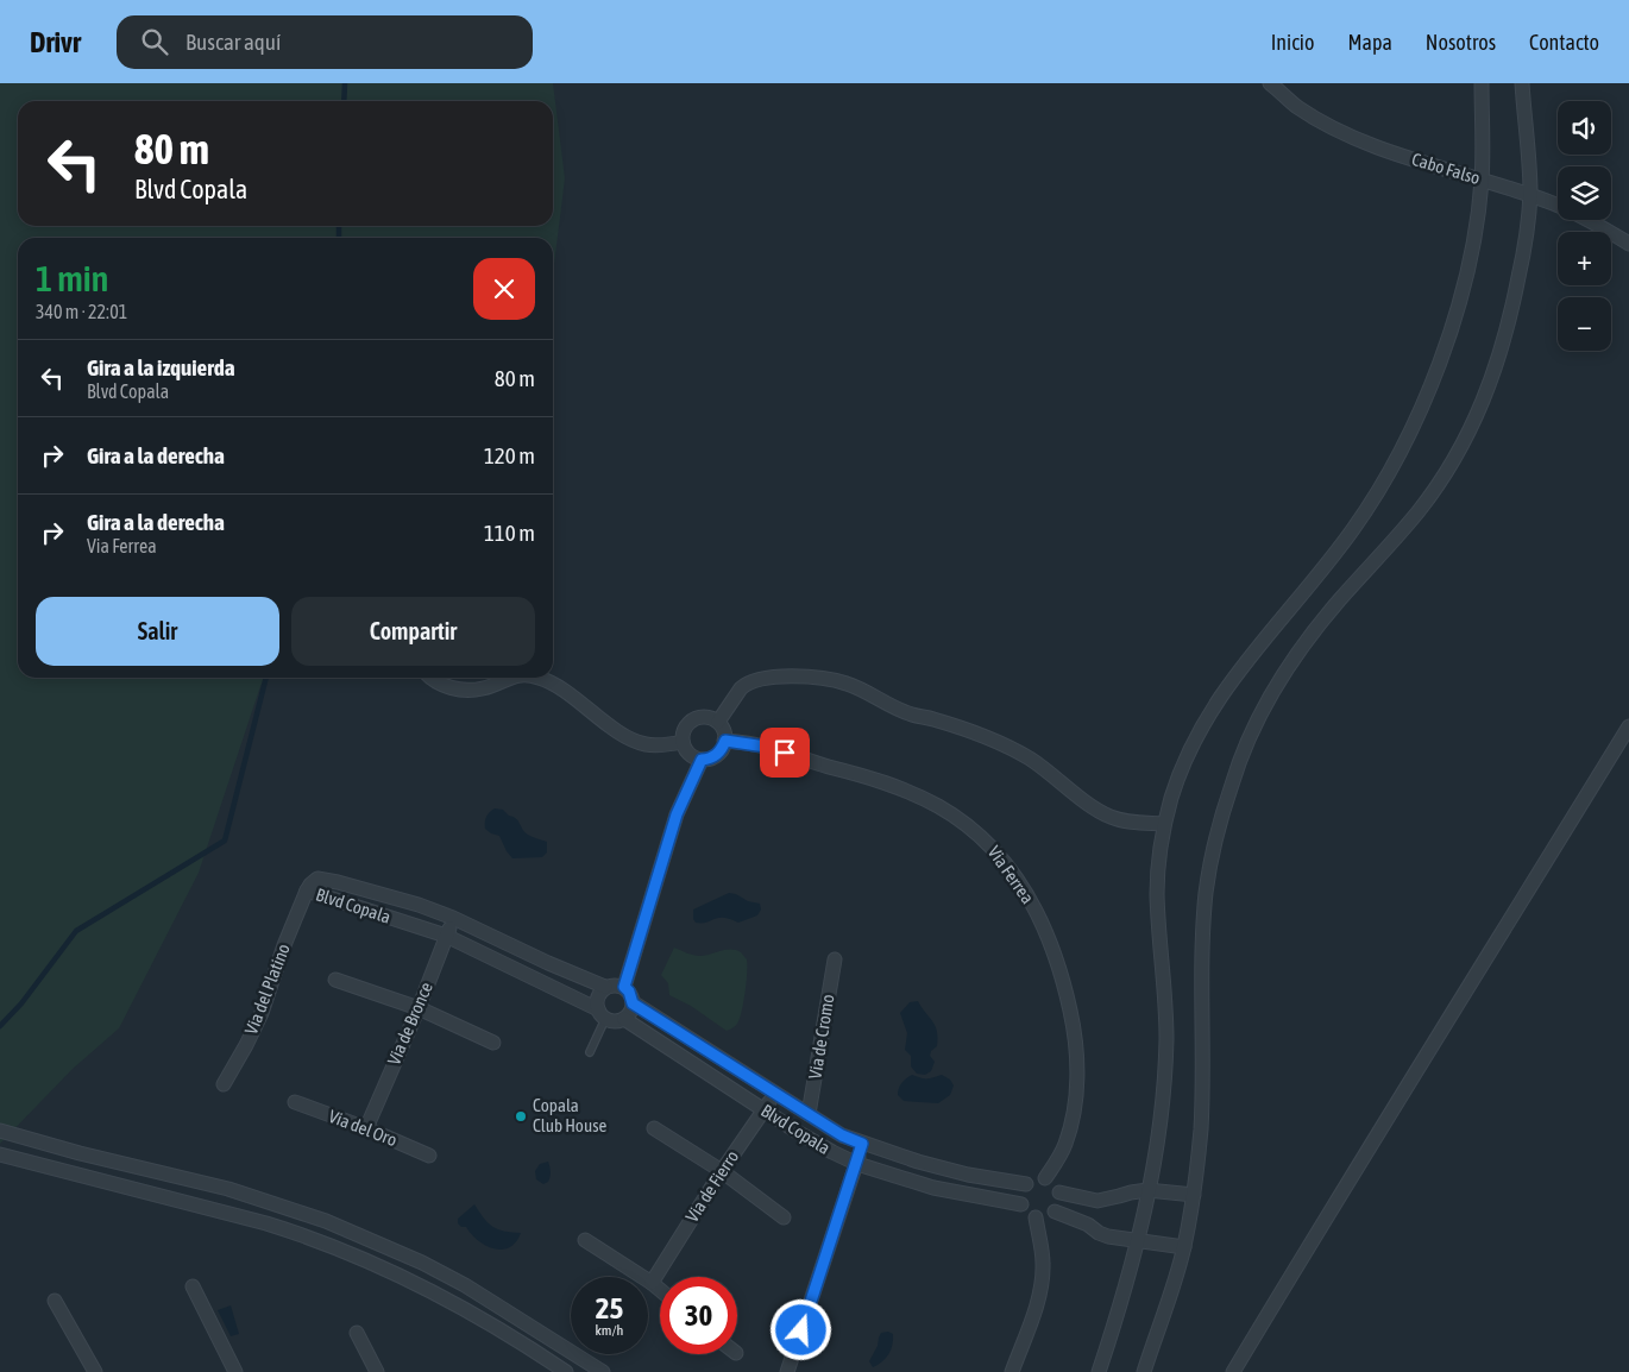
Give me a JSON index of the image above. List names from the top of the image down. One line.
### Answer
{"streets":{"street":["Cabo Falso","Via Ferrea","Blvd Copala","Via del Platino","Via de Bronce","Via de Cromo","Via del Oro","Via de Fierro"]},"crossings":[["Via Ferrea","Blvd Copala"],["Blvd Copala","Via del Platino"],["Blvd Copala","Via de Bronce"],["Blvd Copala","Via de Cromo"],["Blvd Copala","Via de Fierro"],["Via de Bronce","Via del Oro"]],"places":["Copala Club House"],"page":{"header":"Drivr","search":"Buscar aquí","nav":["Inicio","Mapa","Nosotros","Contacto"],"map_buttons":["+","−"],"turn":["80 m","Blvd Copala"],"heading":["1 min","340 m · 22:01"],"list":[{"name":"Gira a la izquierda","note":"Blvd Copala","value":"80 m"},{"name":"Gira a la derecha","value":"120 m"},{"name":"Gira a la derecha","note":"Via Ferrea","value":"110 m"}],"buttons":["Salir","Compartir"],"speed":"25 km/h","limit":"30"}}
